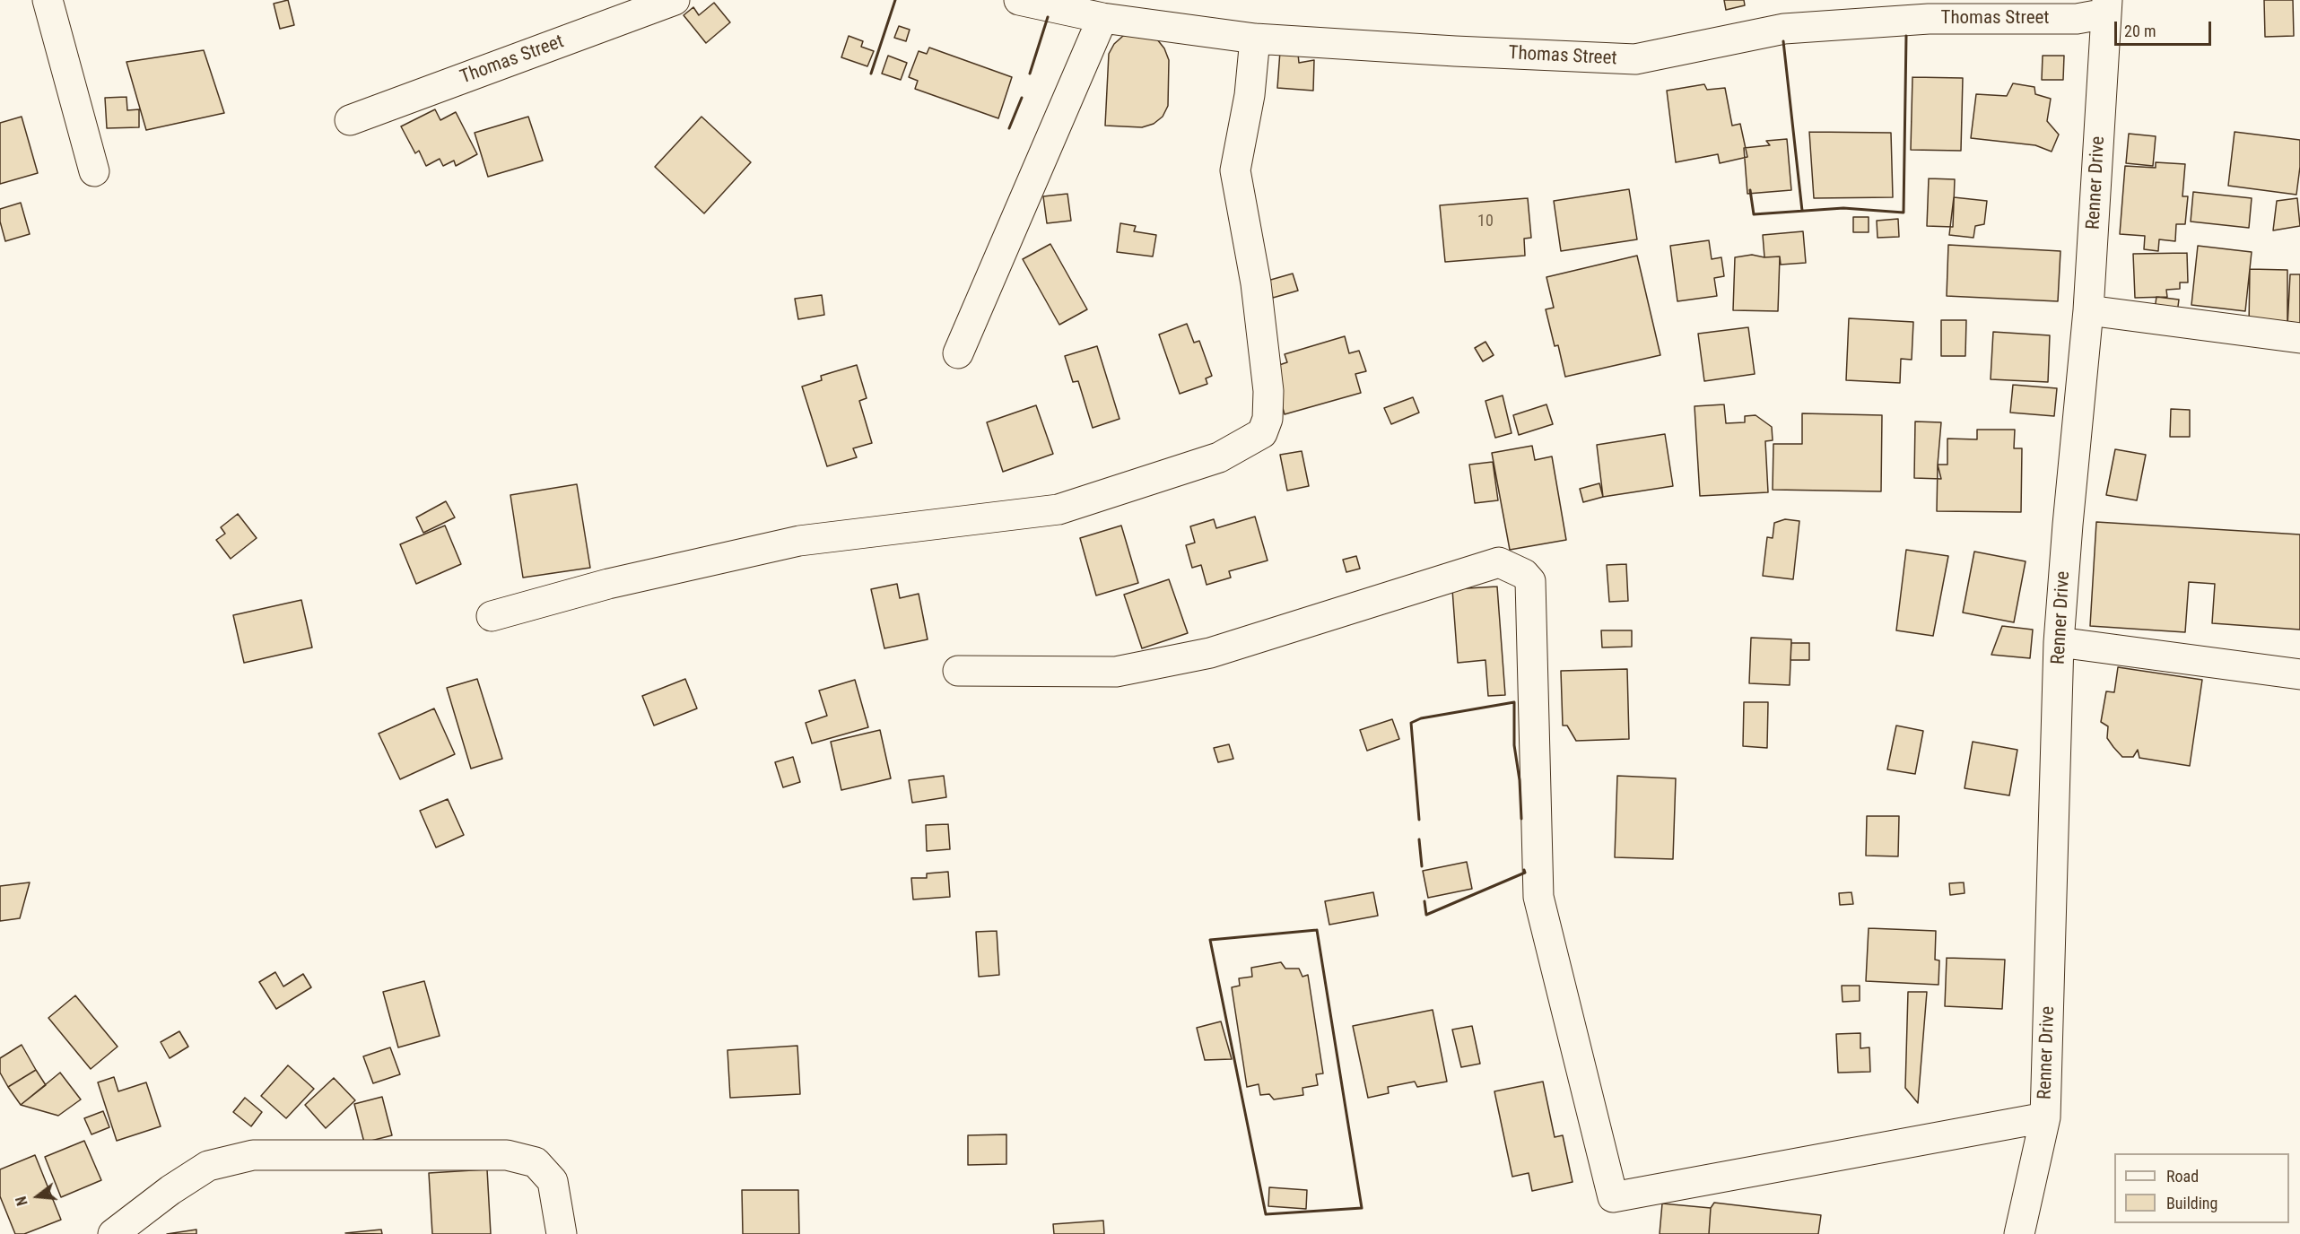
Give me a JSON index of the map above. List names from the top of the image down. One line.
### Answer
{"streets":{"street":["Thomas Street","Renner Drive"]},"crossings":[["Thomas Street","Renner Drive"]],"house_numbers":["10"],"legend":["Road","Building"],"scale_bar":"20 m","north":"left"}
